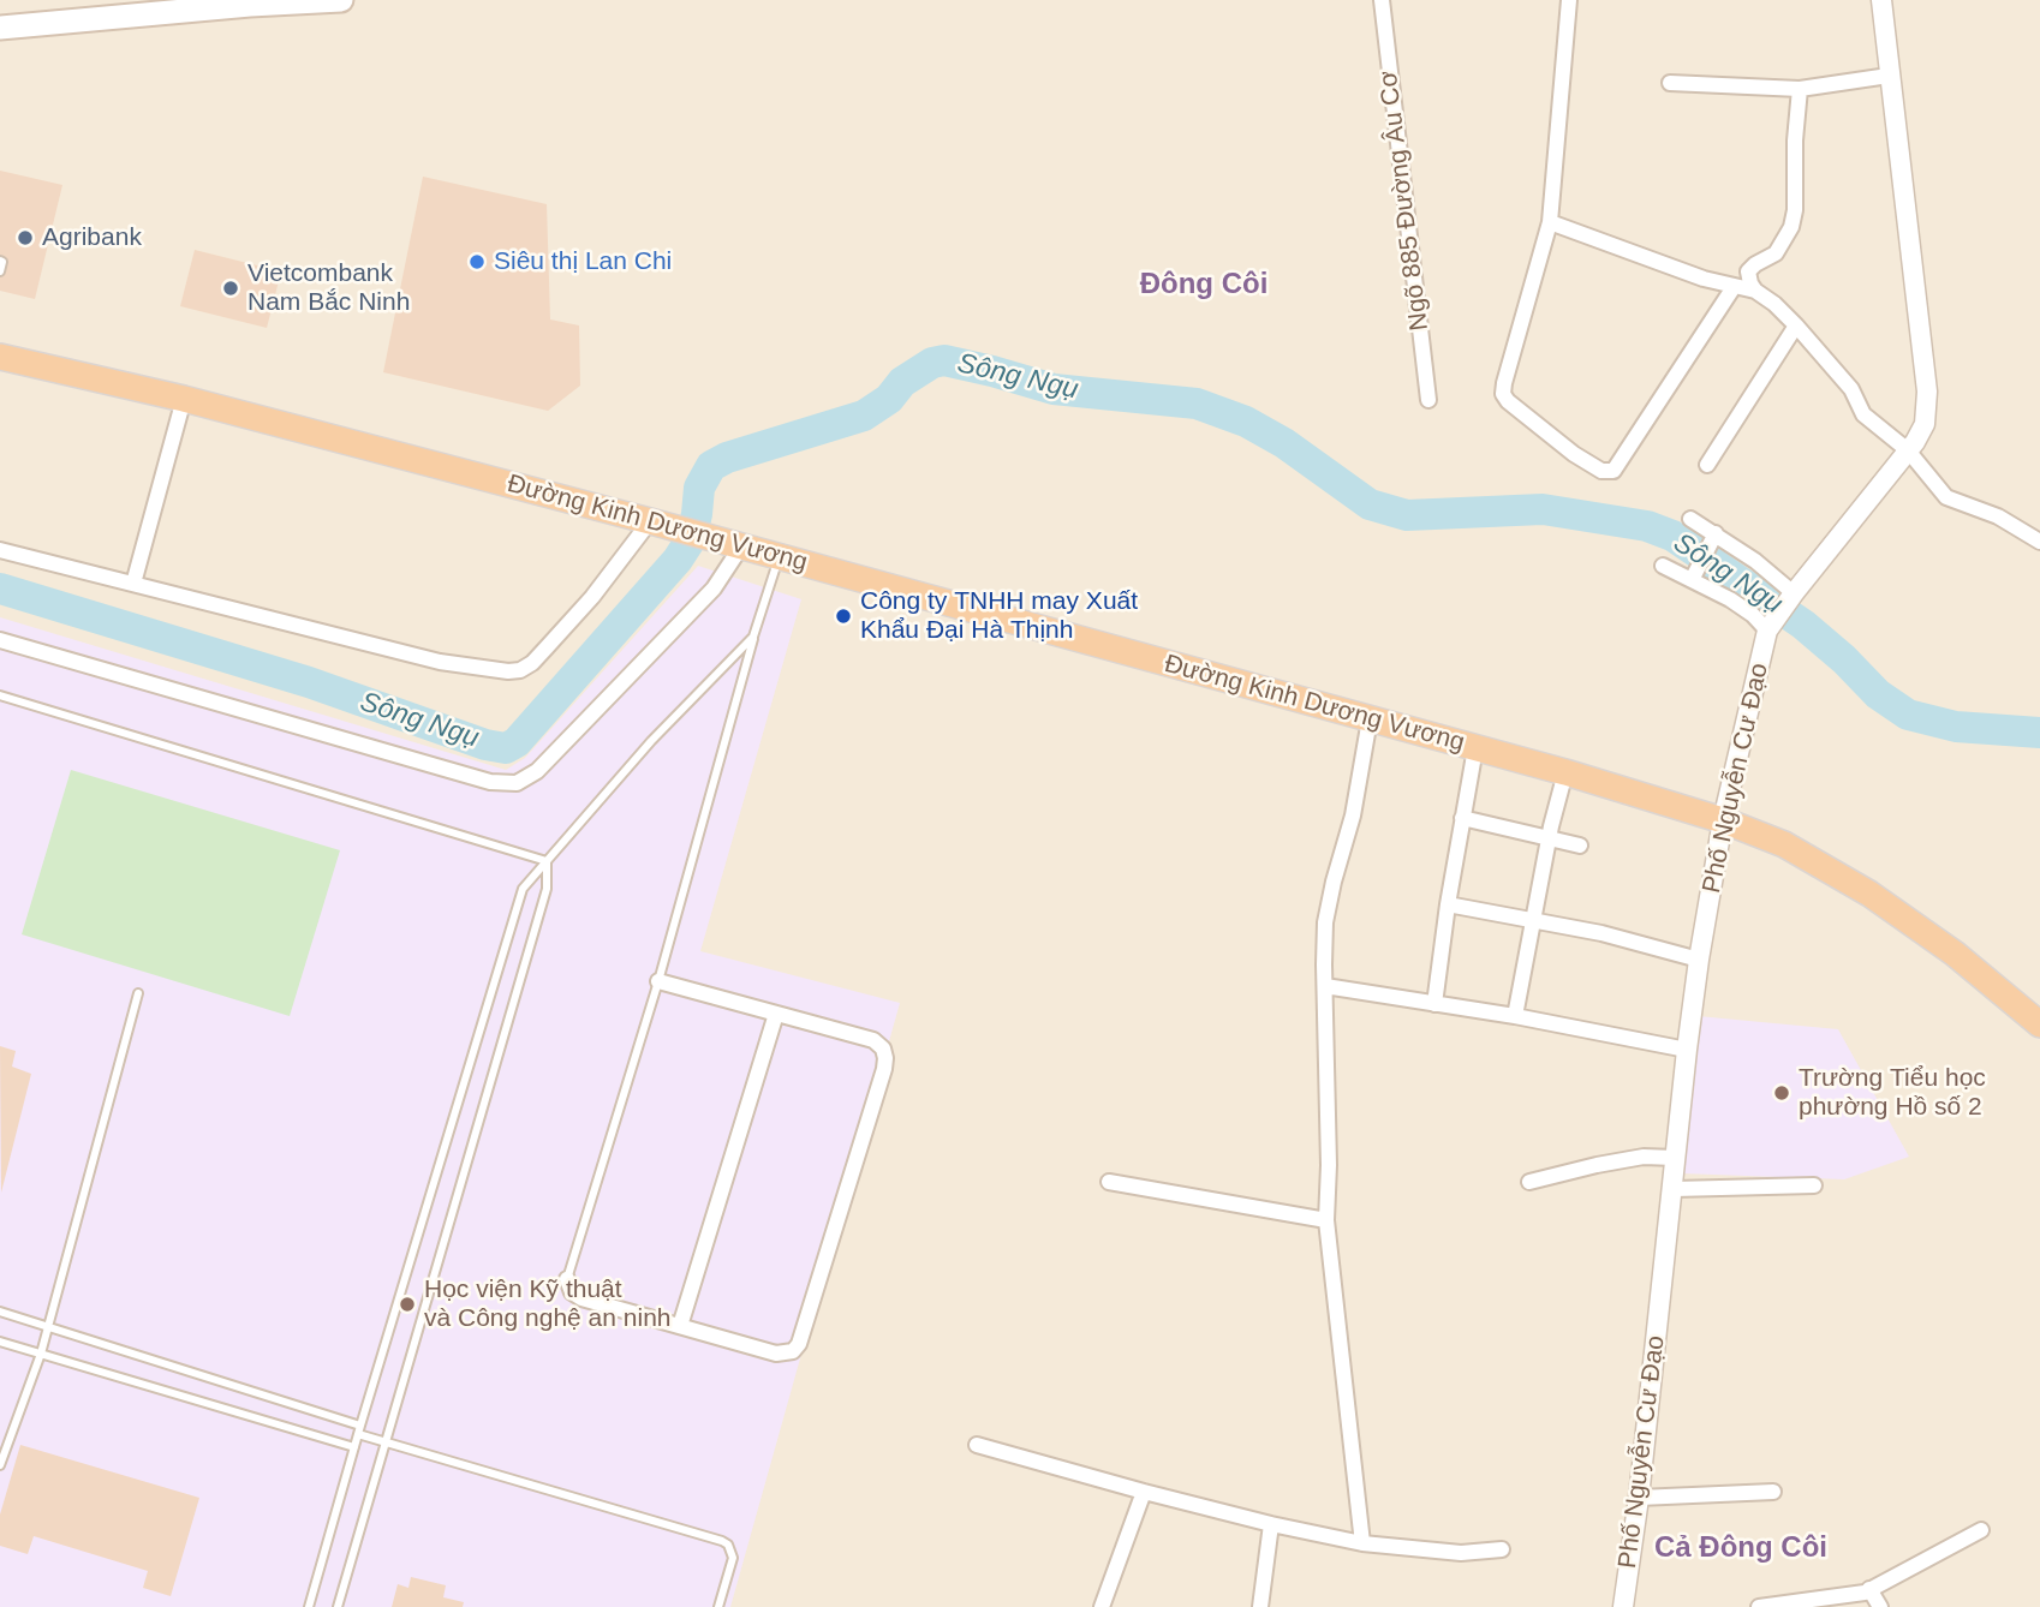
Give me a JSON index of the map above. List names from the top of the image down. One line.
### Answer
{"streets":{"highway":["Đường Kinh Dương Vương"],"street":["Ngõ 885 Đường Âu Cơ","Phố Nguyễn Cư Đạo"]},"crossings":[["Đường Kinh Dương Vương","Phố Nguyễn Cư Đạo"]],"districts":["Đông Côi","Cả Đông Côi"],"water":["Sông Ngụ"],"places":["Agribank","Siêu thị Lan Chi","Vietcombank Nam Bắc Ninh","Công ty TNHH may Xuất Khẩu Đại Hà Thịnh","Trường Tiểu học phường Hồ số 2","Học viện Kỹ thuật và Công nghệ an ninh"]}
